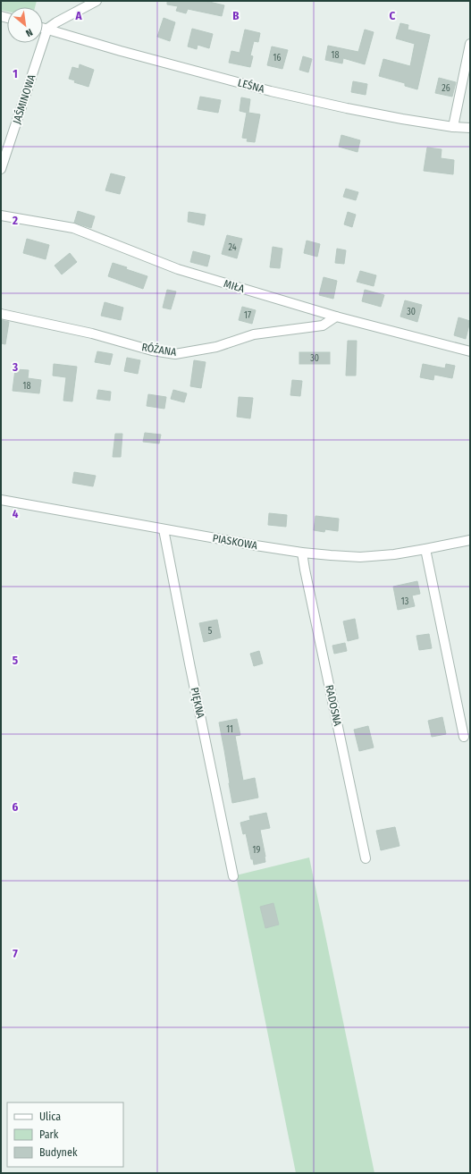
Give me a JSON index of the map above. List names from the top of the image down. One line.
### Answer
{"streets":{"street":["LEŚNA","JAŚMINOWA","MIŁA","RÓŻANA","PIASKOWA","PIĘKNA","RADOSNA"]},"crossings":[["LEŚNA","JAŚMINOWA"],["MIŁA","RÓŻANA"],["PIASKOWA","PIĘKNA"],["PIASKOWA","RADOSNA"]],"house_numbers":["18","16","26","24","30","17","30","18","13","5","11","19"],"legend":["Ulica","Park","Budynek"],"north":"bottom right","grid":{"columns":["A","B","C"],"rows":["1","2","3","4","5","6","7"]}}
